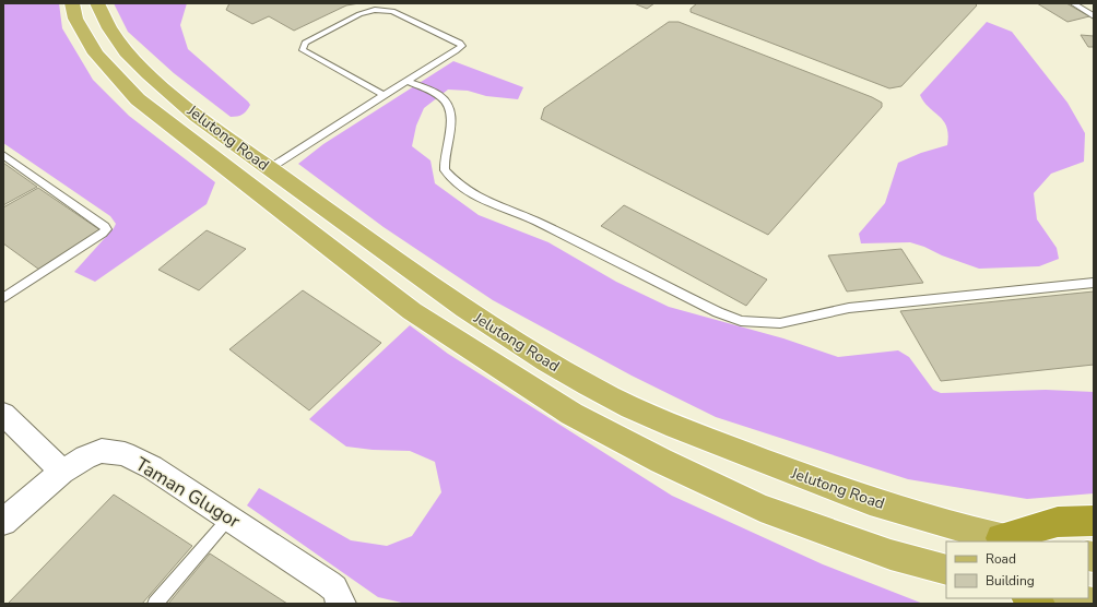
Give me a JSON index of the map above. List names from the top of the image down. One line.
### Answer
{"streets":{"main road":["Jelutong Road"],"street":["Taman Glugor"]},"legend":["Road","Building"]}
